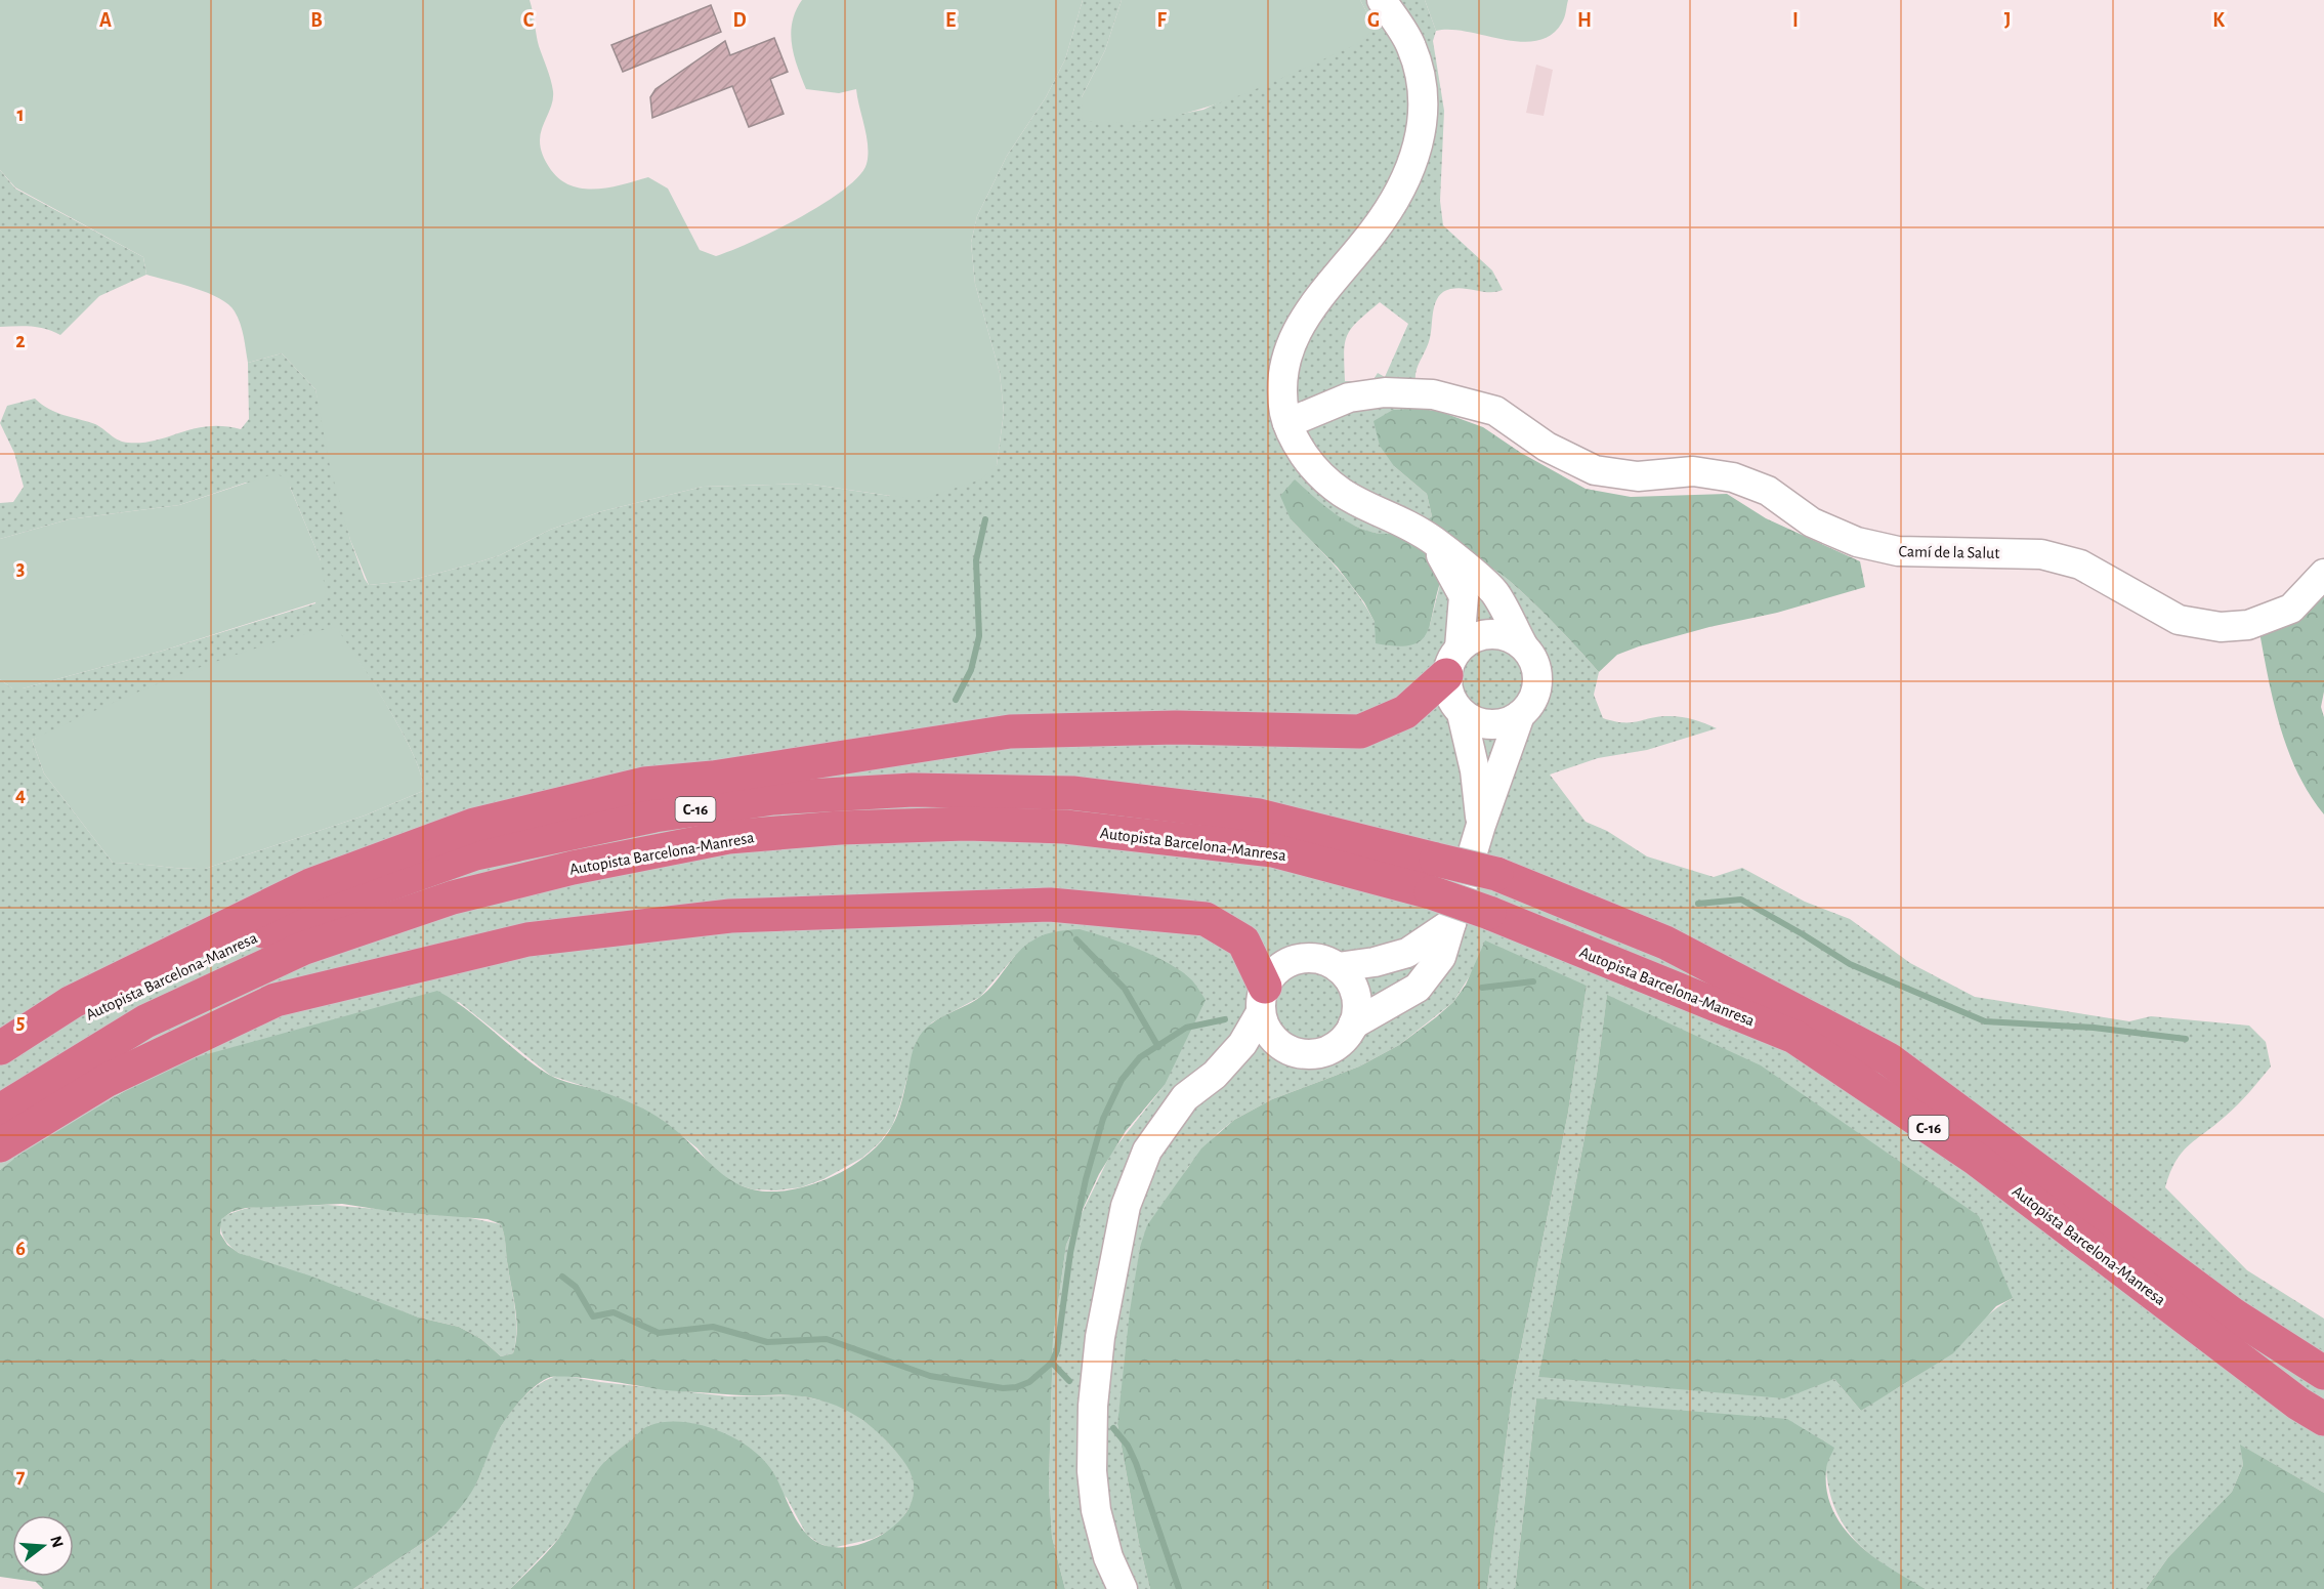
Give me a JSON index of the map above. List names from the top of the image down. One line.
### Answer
{"streets":{"highway":["C-16","Autopista Barcelona-Manresa"],"street":["Camí de la Salut"]},"north":"right","grid":{"columns":["A","B","C","D","E","F","G","H","I","J","K"],"rows":["1","2","3","4","5","6","7"]}}
